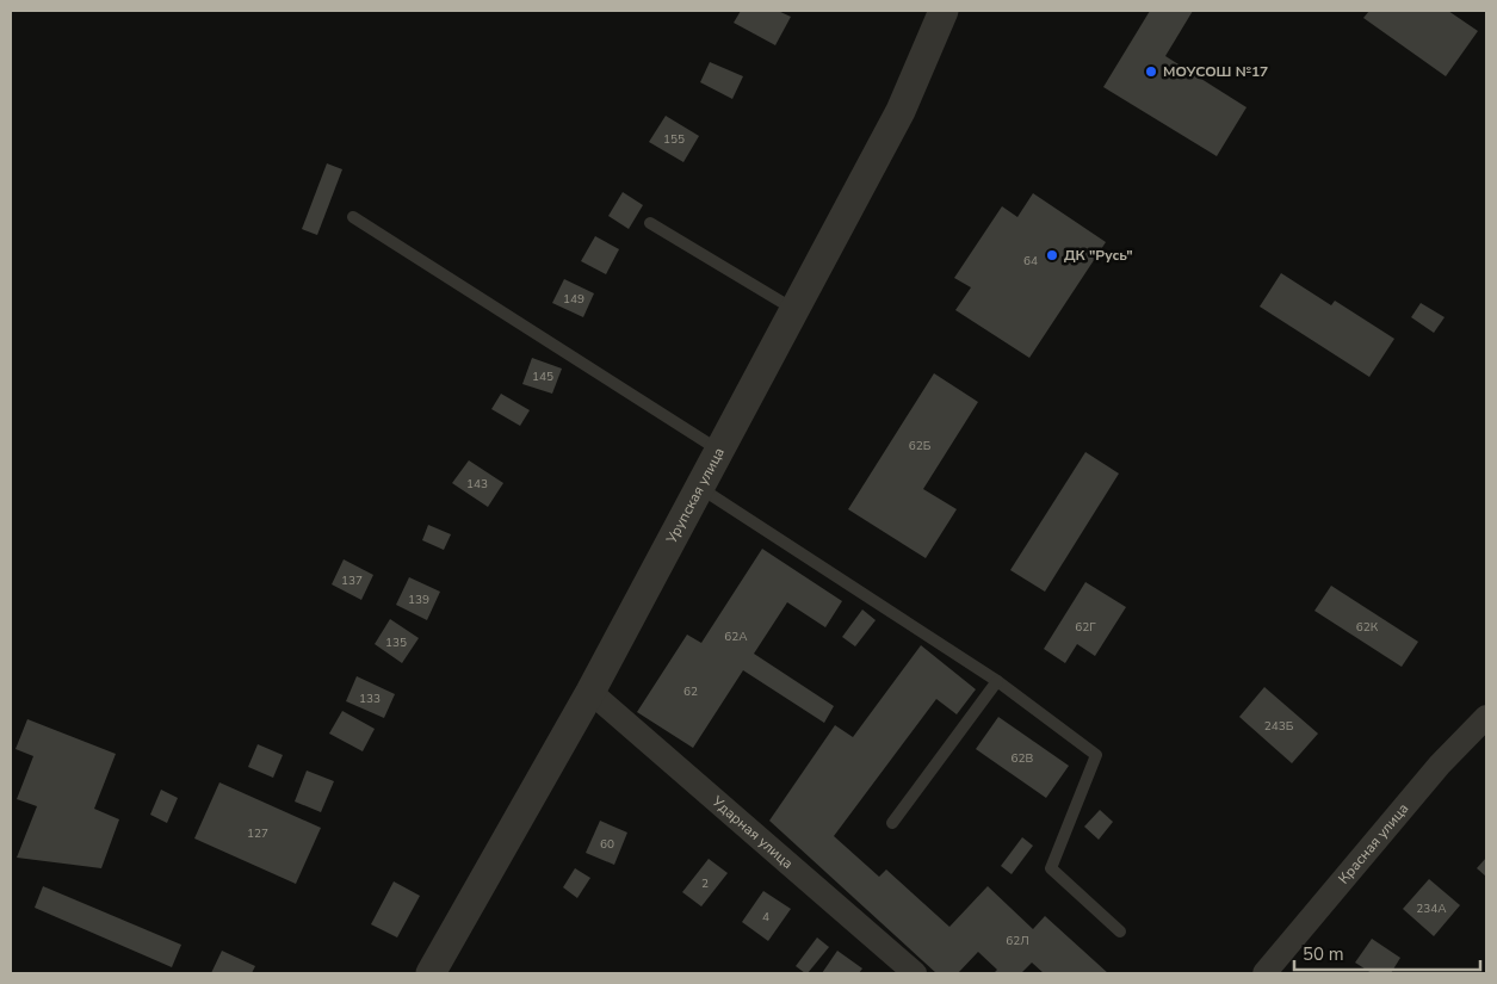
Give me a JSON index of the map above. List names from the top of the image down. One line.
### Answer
{"streets":{"street":["Урупская улица","Ударная улица","Красная улица"]},"crossings":[["Урупская улица","Ударная улица"]],"places":["МОУСОШ №17","ДК \"Русь\""],"house_numbers":["155","64","149","145","62Б","143","137","139","62Г","62К","62А","135","62","133","243Б","62В","127","60","2","234А","4","62Л"],"scale_bar":"50 m"}
